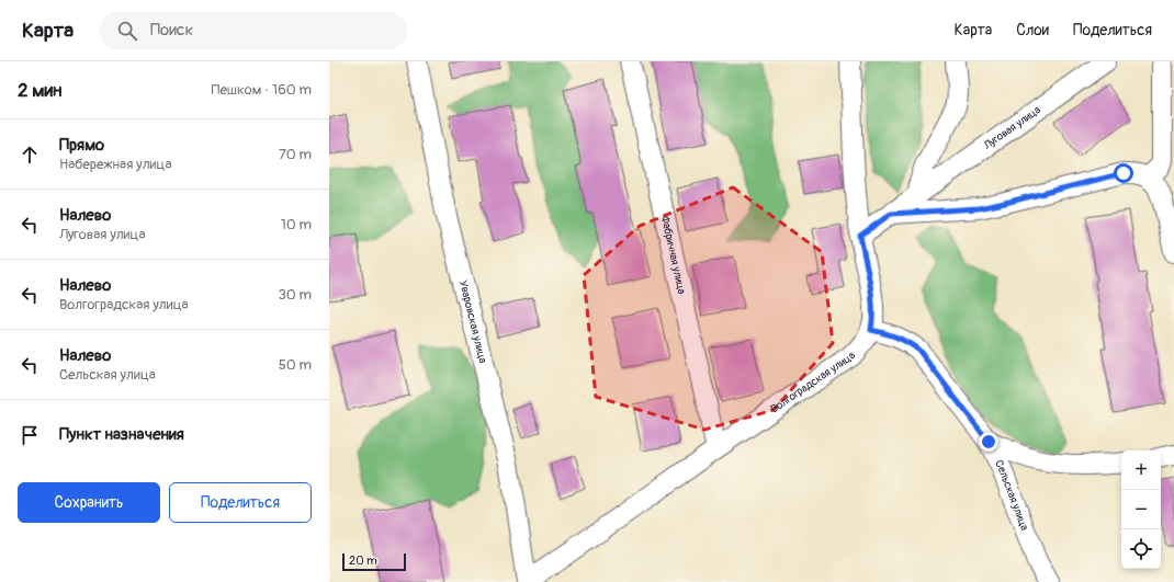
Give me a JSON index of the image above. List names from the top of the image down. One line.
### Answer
{"streets":{"street":["Луговая улица","Фабричная улица","Уваровская улица","Волгоградская улица","Сельская улица"]},"crossings":[["Луговая улица","Волгоградская улица"],["Фабричная улица","Волгоградская улица"],["Уваровская улица","Волгоградская улица"],["Волгоградская улица","Сельская улица"]],"scale_bar":"20 m","page":{"header":"Карта","search":"Поиск","nav":["Карта","Слои","Поделиться"],"heading":["2 мин","Пешком · 160 m"],"list":[["Прямо","Набережная улица","70 m"],["Налево","Луговая улица","10 m"],["Налево","Волгоградская улица","30 m"],["Налево","Сельская улица","50 m"],"Пункт назначения"],"map_buttons":["+","−"],"buttons":["Сохранить","Поделиться"],"scale":"20 m"}}
